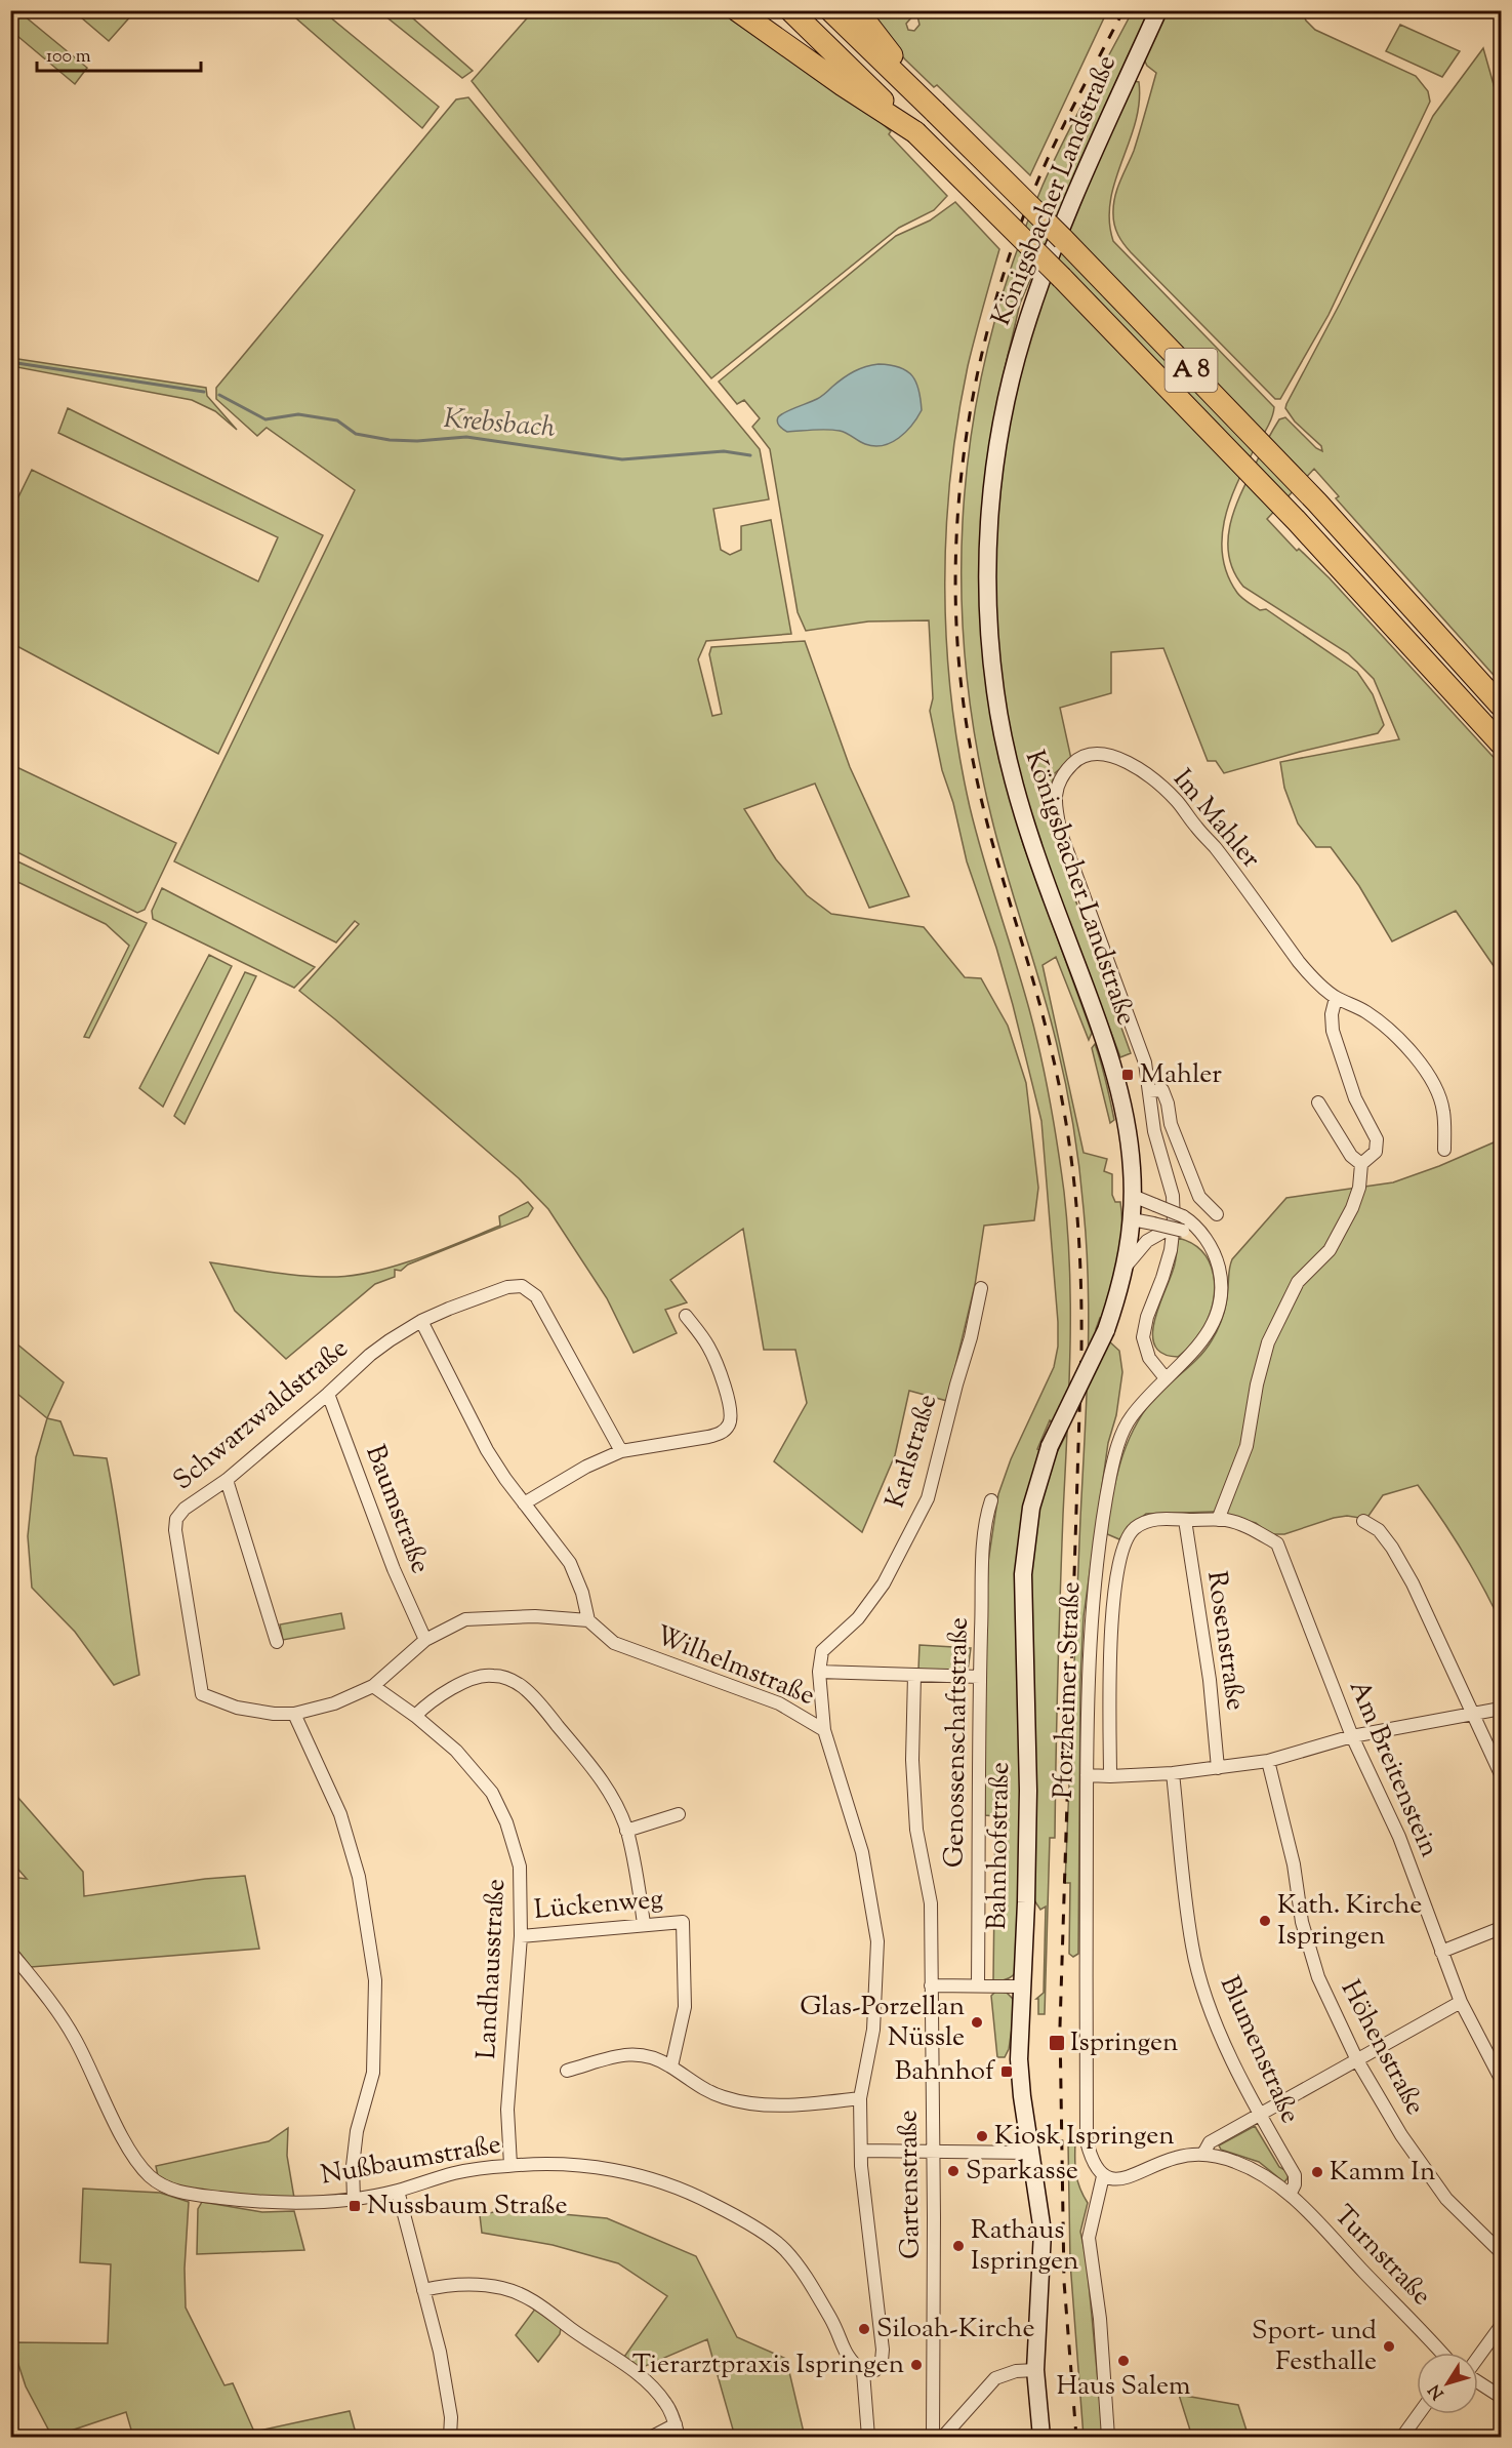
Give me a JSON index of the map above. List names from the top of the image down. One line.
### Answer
{"streets":{"highway":["A 8"],"main road":["Königsbacher Landstraße","Bahnhofstraße"],"street":["Im Mahler","Schwarzwaldstraße","Karlstraße","Baumstraße","Rosenstraße","Wilhelmstraße","Pforzheimer Straße","Genossenschaftstraße","Am Breitenstein","Lückenweg","Landhausstraße","Höhenstraße","Blumenstraße","Nußbaumstraße","Gartenstraße","Turnstraße"]},"crossings":[["Königsbacher Landstraße","Pforzheimer Straße"],["Königsbacher Landstraße","Bahnhofstraße"],["Im Mahler","Pforzheimer Straße"],["Schwarzwaldstraße","Baumstraße"],["Karlstraße","Wilhelmstraße"],["Wilhelmstraße","Nußbaumstraße"],["Pforzheimer Straße","Turnstraße"],["Lückenweg","Landhausstraße"],["Landhausstraße","Nußbaumstraße"],["Blumenstraße","Turnstraße"]],"water":["Krebsbach"],"places":{"transit":["Mahler","Ispringen","Bahnhof","Nussbaum Straße"],"other":["Kath. Kirche Ispringen","Glas-Porzellan Nüssle","Kiosk Ispringen","Sparkasse","Kamm In","Rathaus Ispringen","Siloah-Kirche","Sport- und Festhalle","Haus Salem","Tierarztpraxis Ispringen"]},"scale_bar":"100 m","north":"bottom left"}
